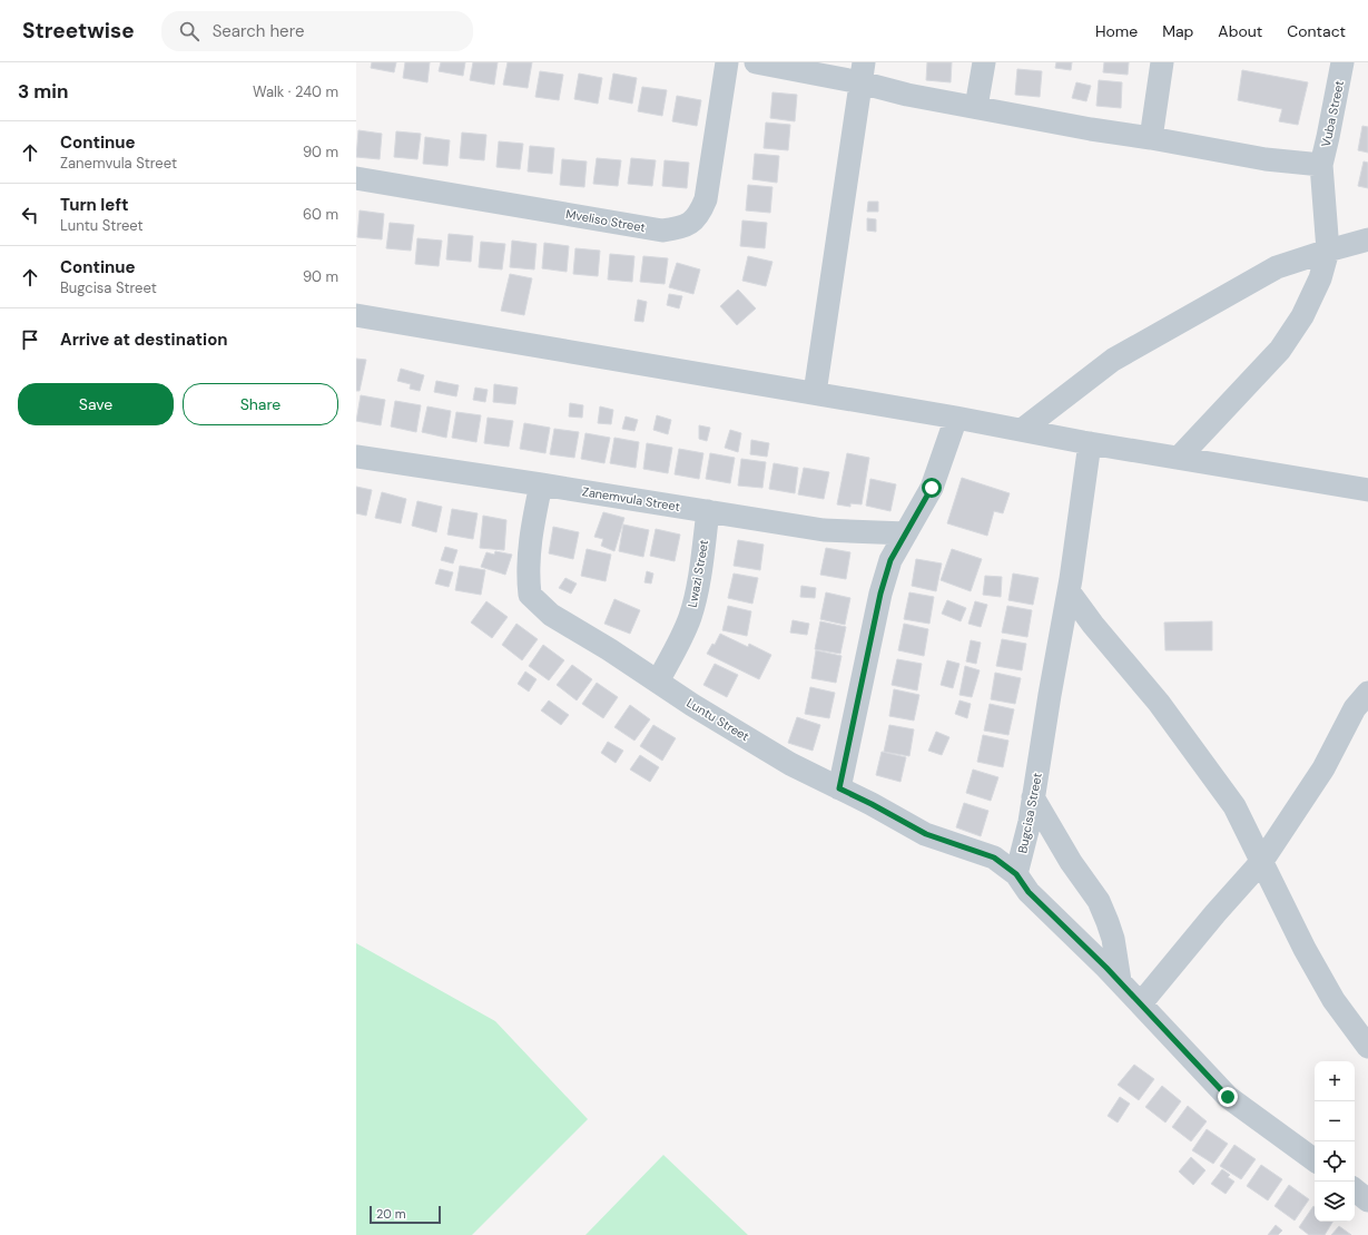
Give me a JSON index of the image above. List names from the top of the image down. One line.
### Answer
{"streets":{"street":["Vuba Street","Mveliso Street","Zanemvula Street","Lwazi Street","Luntu Street","Bugcisa Street"]},"crossings":[["Zanemvula Street","Lwazi Street"],["Zanemvula Street","Luntu Street"],["Lwazi Street","Luntu Street"],["Luntu Street","Bugcisa Street"]],"scale_bar":"20 m","page":{"header":"Streetwise","search":"Search here","nav":["Home","Map","About","Contact"],"heading":["3 min","Walk · 240 m"],"list":[["Continue","Zanemvula Street","90 m"],["Turn left","Luntu Street","60 m"],["Continue","Bugcisa Street","90 m"],"Arrive at destination"],"buttons":["Save","Share"],"map_buttons":["+","−"],"scale":"20 m"}}
